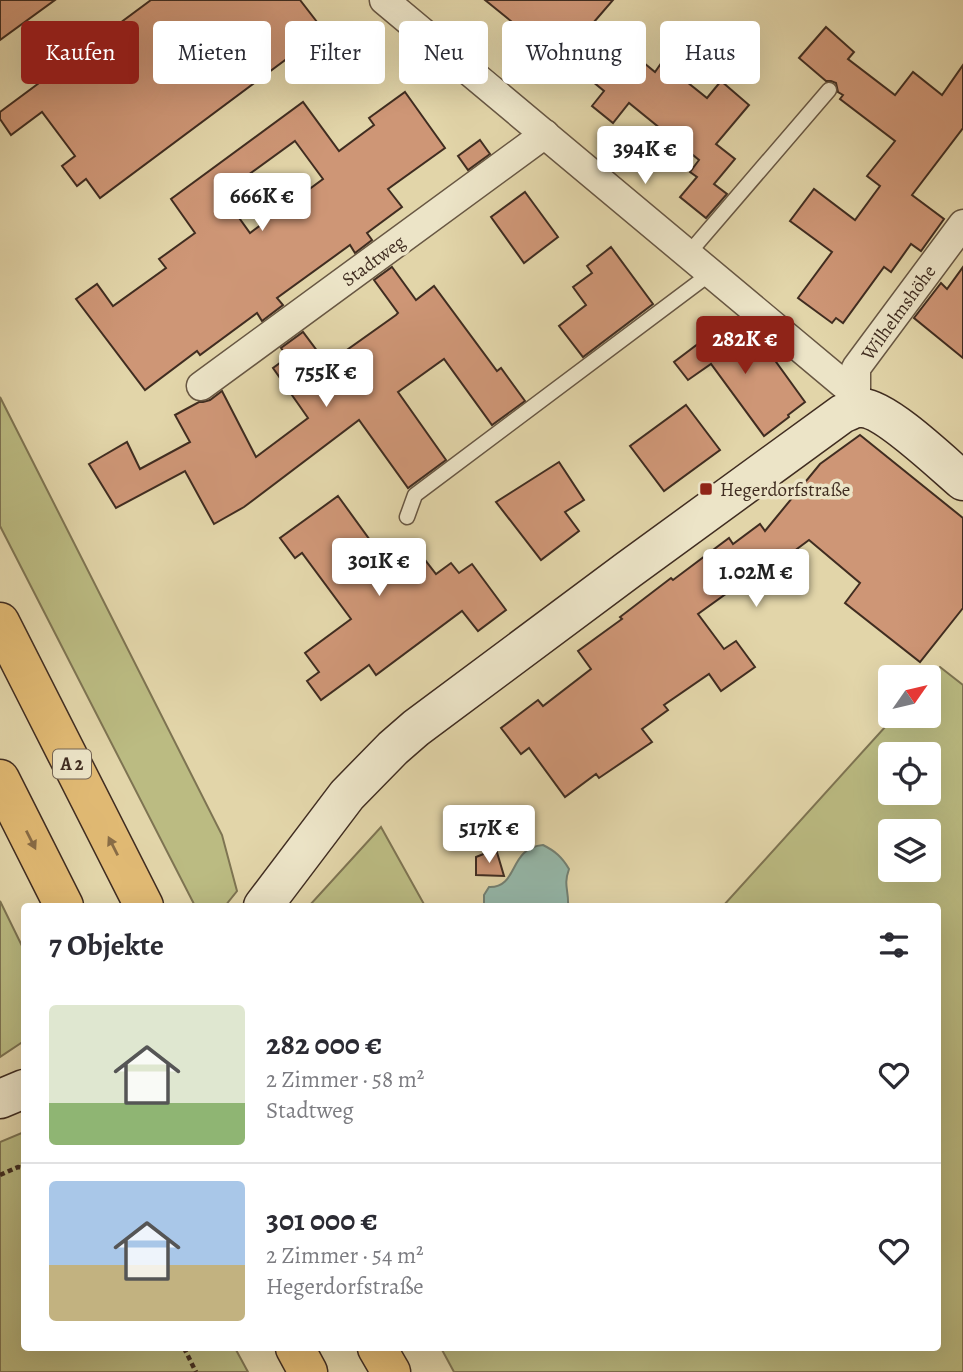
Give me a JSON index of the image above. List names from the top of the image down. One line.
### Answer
{"streets":{"highway":["A 2"],"street":["Stadtweg","Wilhelmshöhe"]},"places":{"transit":["Hegerdorfstraße"]},"north":"top right","page":{"chip":["Kaufen","Mieten","Filter","Neu","Wohnung","Haus"],"price":["394K €","666K €","282K €","755K €","301K €","1.02M €","517K €"],"heading":"7 Objekte","list":[{"name":"282 000 €","note":"2 Zimmer · 58 m² · Stadtweg"},{"name":"301 000 €","note":"2 Zimmer · 54 m² · Hegerdorfstraße"}]}}
